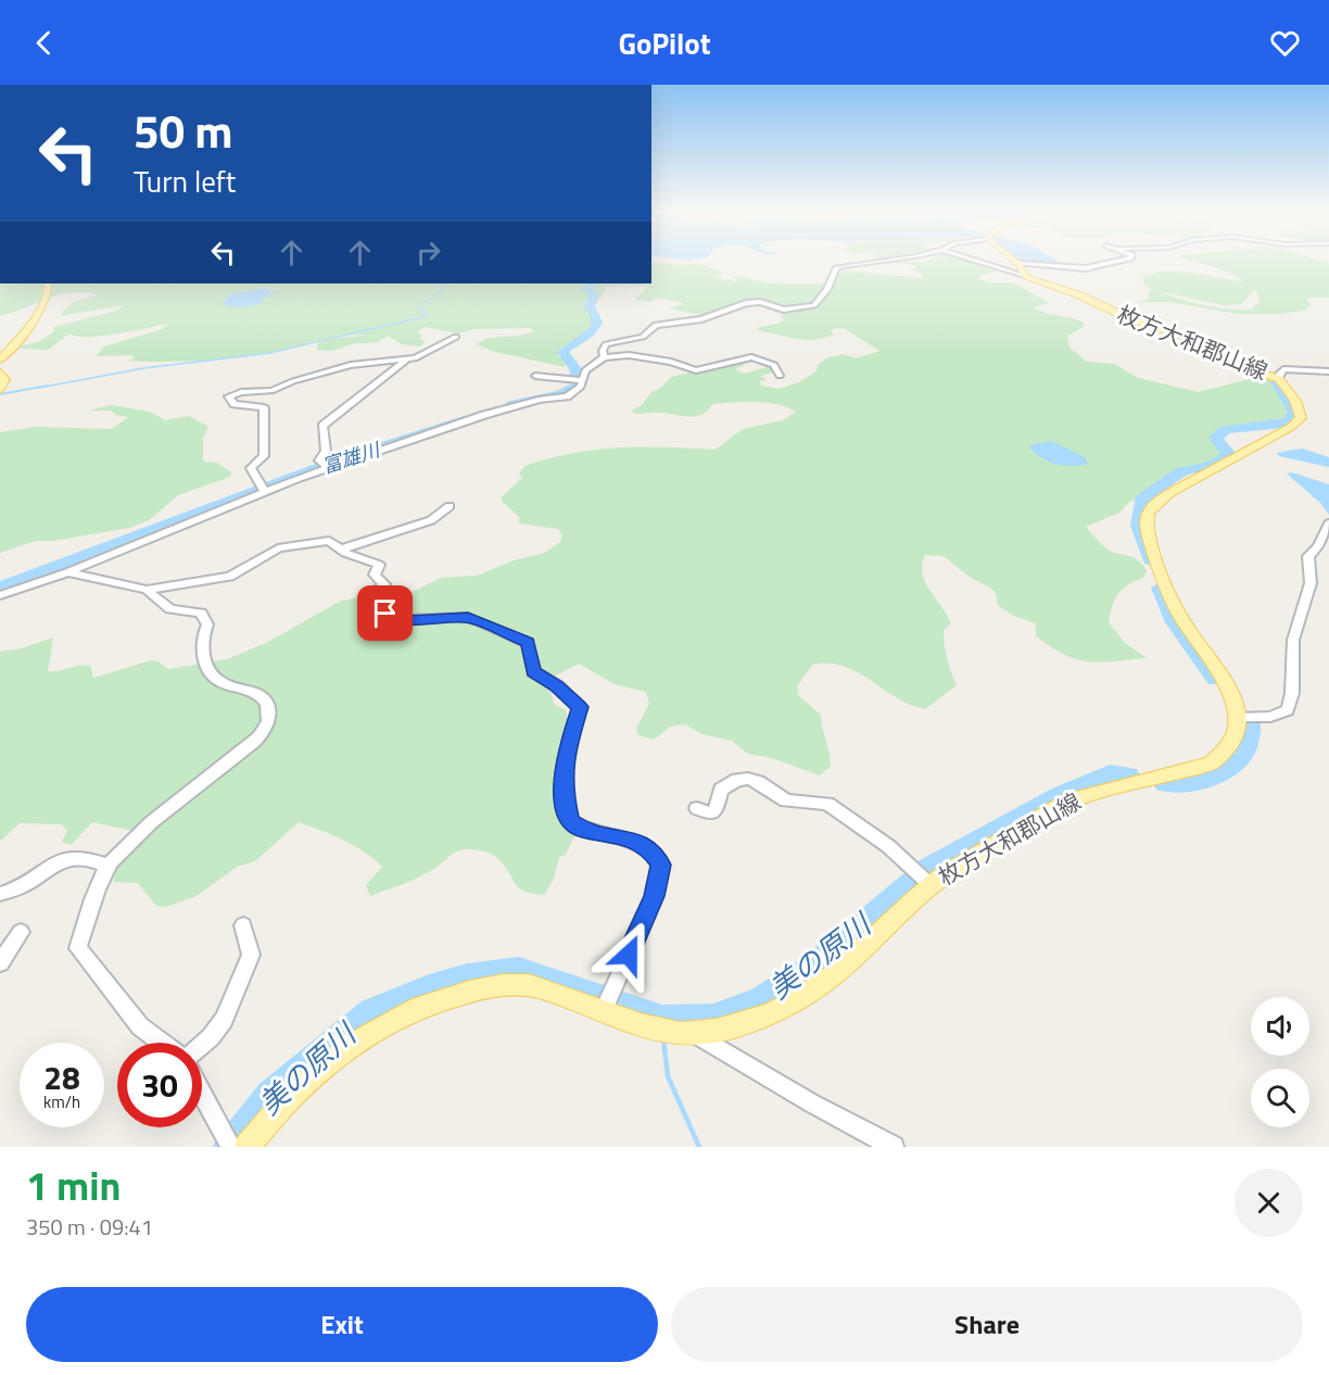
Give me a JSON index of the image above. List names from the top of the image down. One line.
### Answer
{"streets":{"main road":["枚方大和郡山線"]},"water":["富雄川","美の原川"],"page":{"header":"GoPilot","turn":["50 m","Turn left"],"speed":"28 km/h","limit":"30","heading":["1 min","350 m · 09:41"],"buttons":["Exit","Share"]}}
